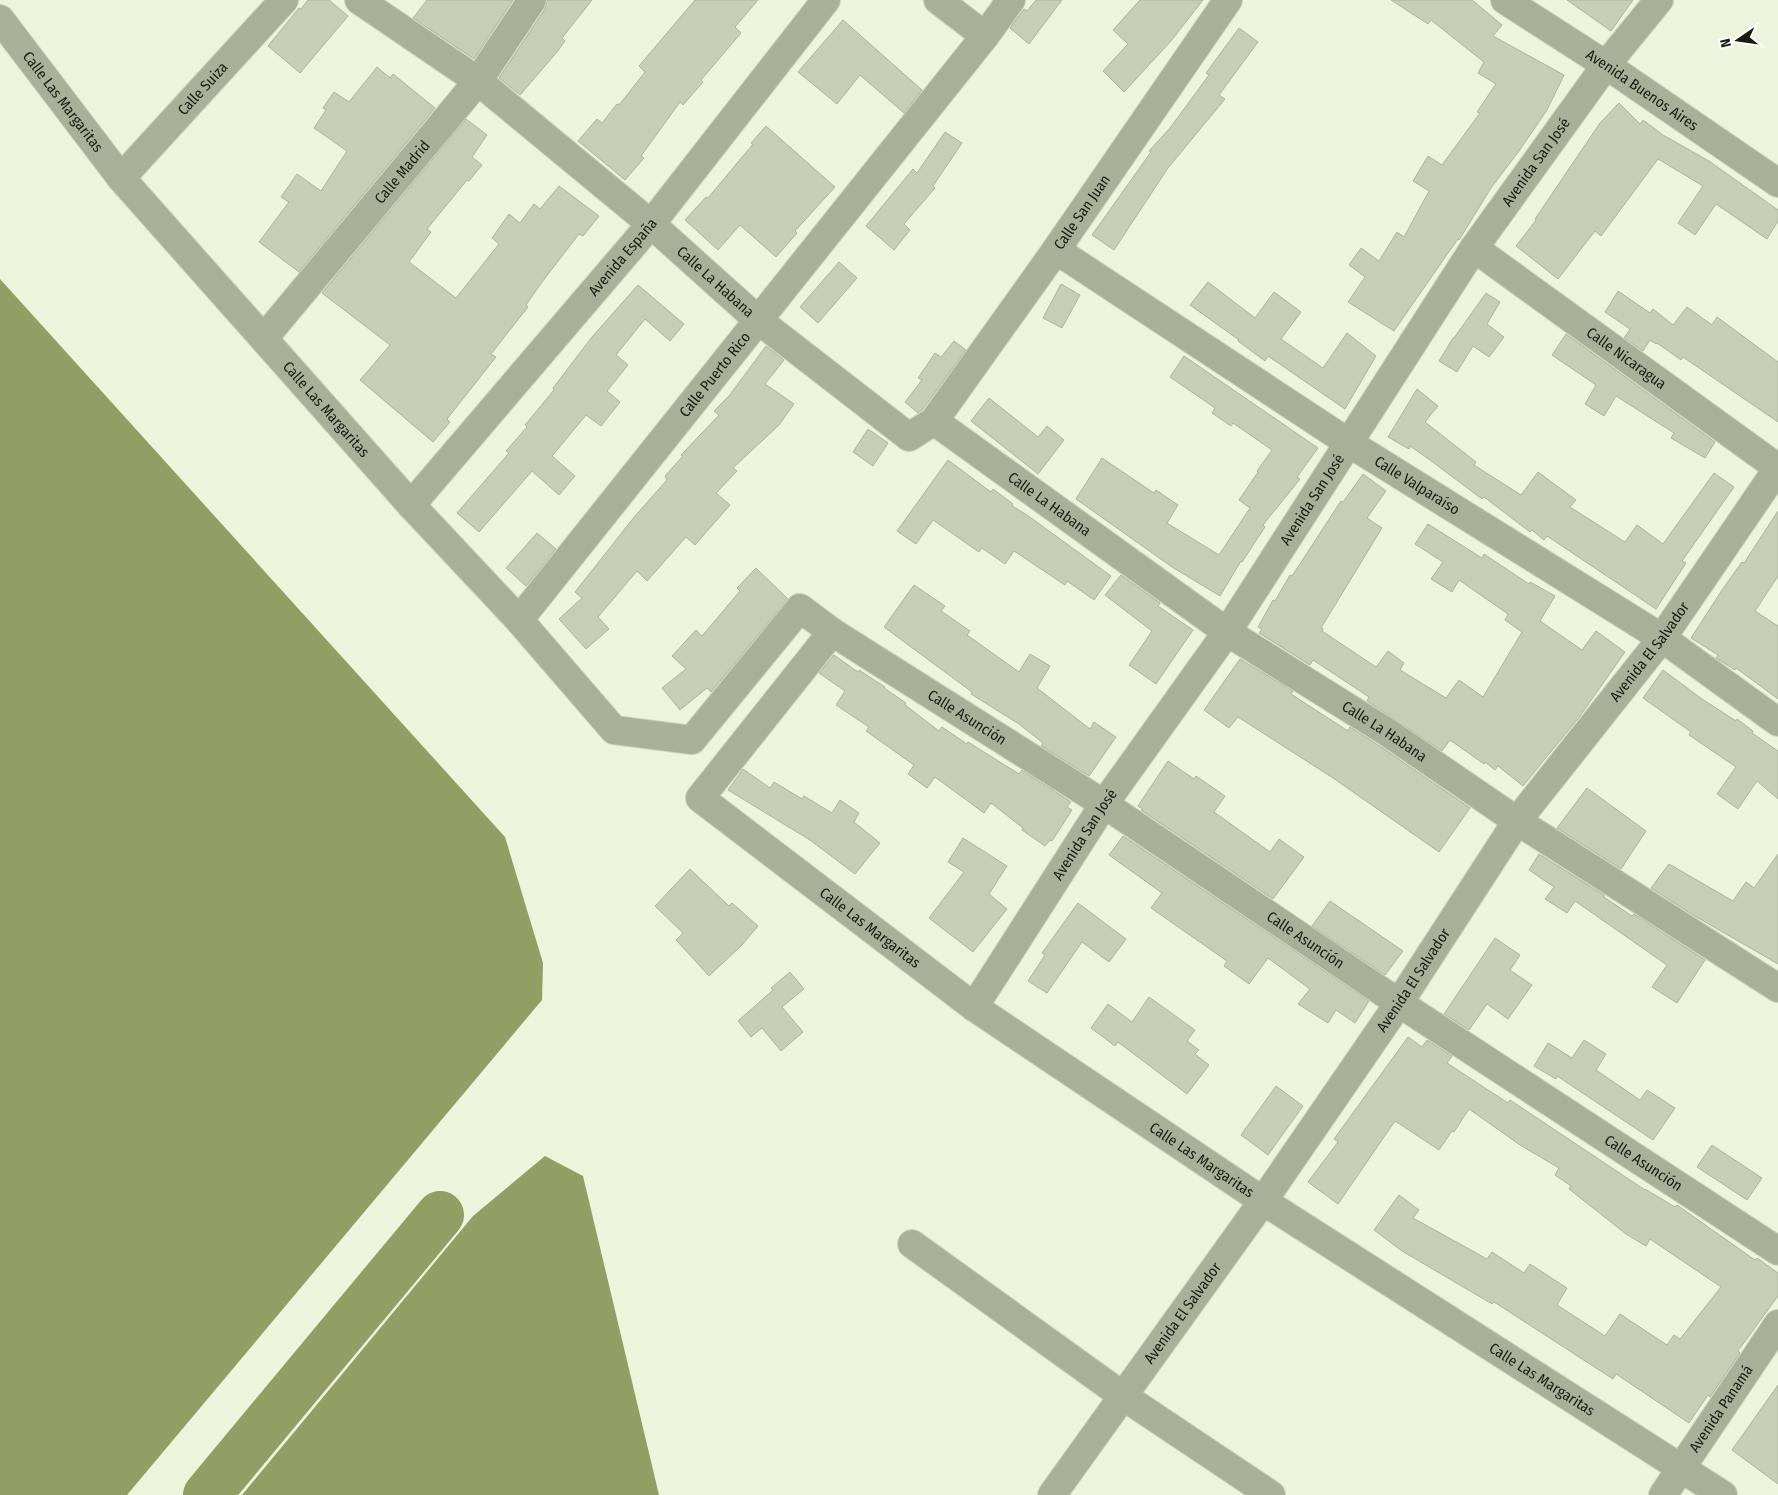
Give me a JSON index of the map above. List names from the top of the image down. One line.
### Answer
{"streets":{"street":["Calle Suiza","Avenida Buenos Aires","Calle Las Margaritas","Avenida San José","Calle Madrid","Calle San Juan","Avenida España","Calle La Habana","Calle Nicaragua","Calle Puerto Rico","Calle Valparaíso","Avenida El Salvador","Calle Asunción","Avenida Panamá"]},"crossings":[["Calle Suiza","Calle Las Margaritas"],["Avenida Buenos Aires","Avenida San José"],["Calle Las Margaritas","Avenida San José"],["Calle Las Margaritas","Calle Madrid"],["Calle Las Margaritas","Avenida España"],["Calle Las Margaritas","Calle Puerto Rico"],["Calle Las Margaritas","Avenida El Salvador"],["Calle Las Margaritas","Calle Asunción"],["Calle Las Margaritas","Avenida Panamá"],["Avenida San José","Calle La Habana"],["Avenida San José","Calle Nicaragua"],["Avenida San José","Calle Valparaíso"],["Avenida San José","Calle Asunción"],["Calle Madrid","Calle La Habana"],["Calle San Juan","Calle La Habana"],["Calle San Juan","Calle Valparaíso"],["Avenida España","Calle La Habana"],["Calle La Habana","Calle Puerto Rico"],["Calle La Habana","Avenida El Salvador"],["Calle Nicaragua","Avenida El Salvador"],["Calle Valparaíso","Avenida El Salvador"],["Avenida El Salvador","Calle Asunción"]],"north":"left"}
